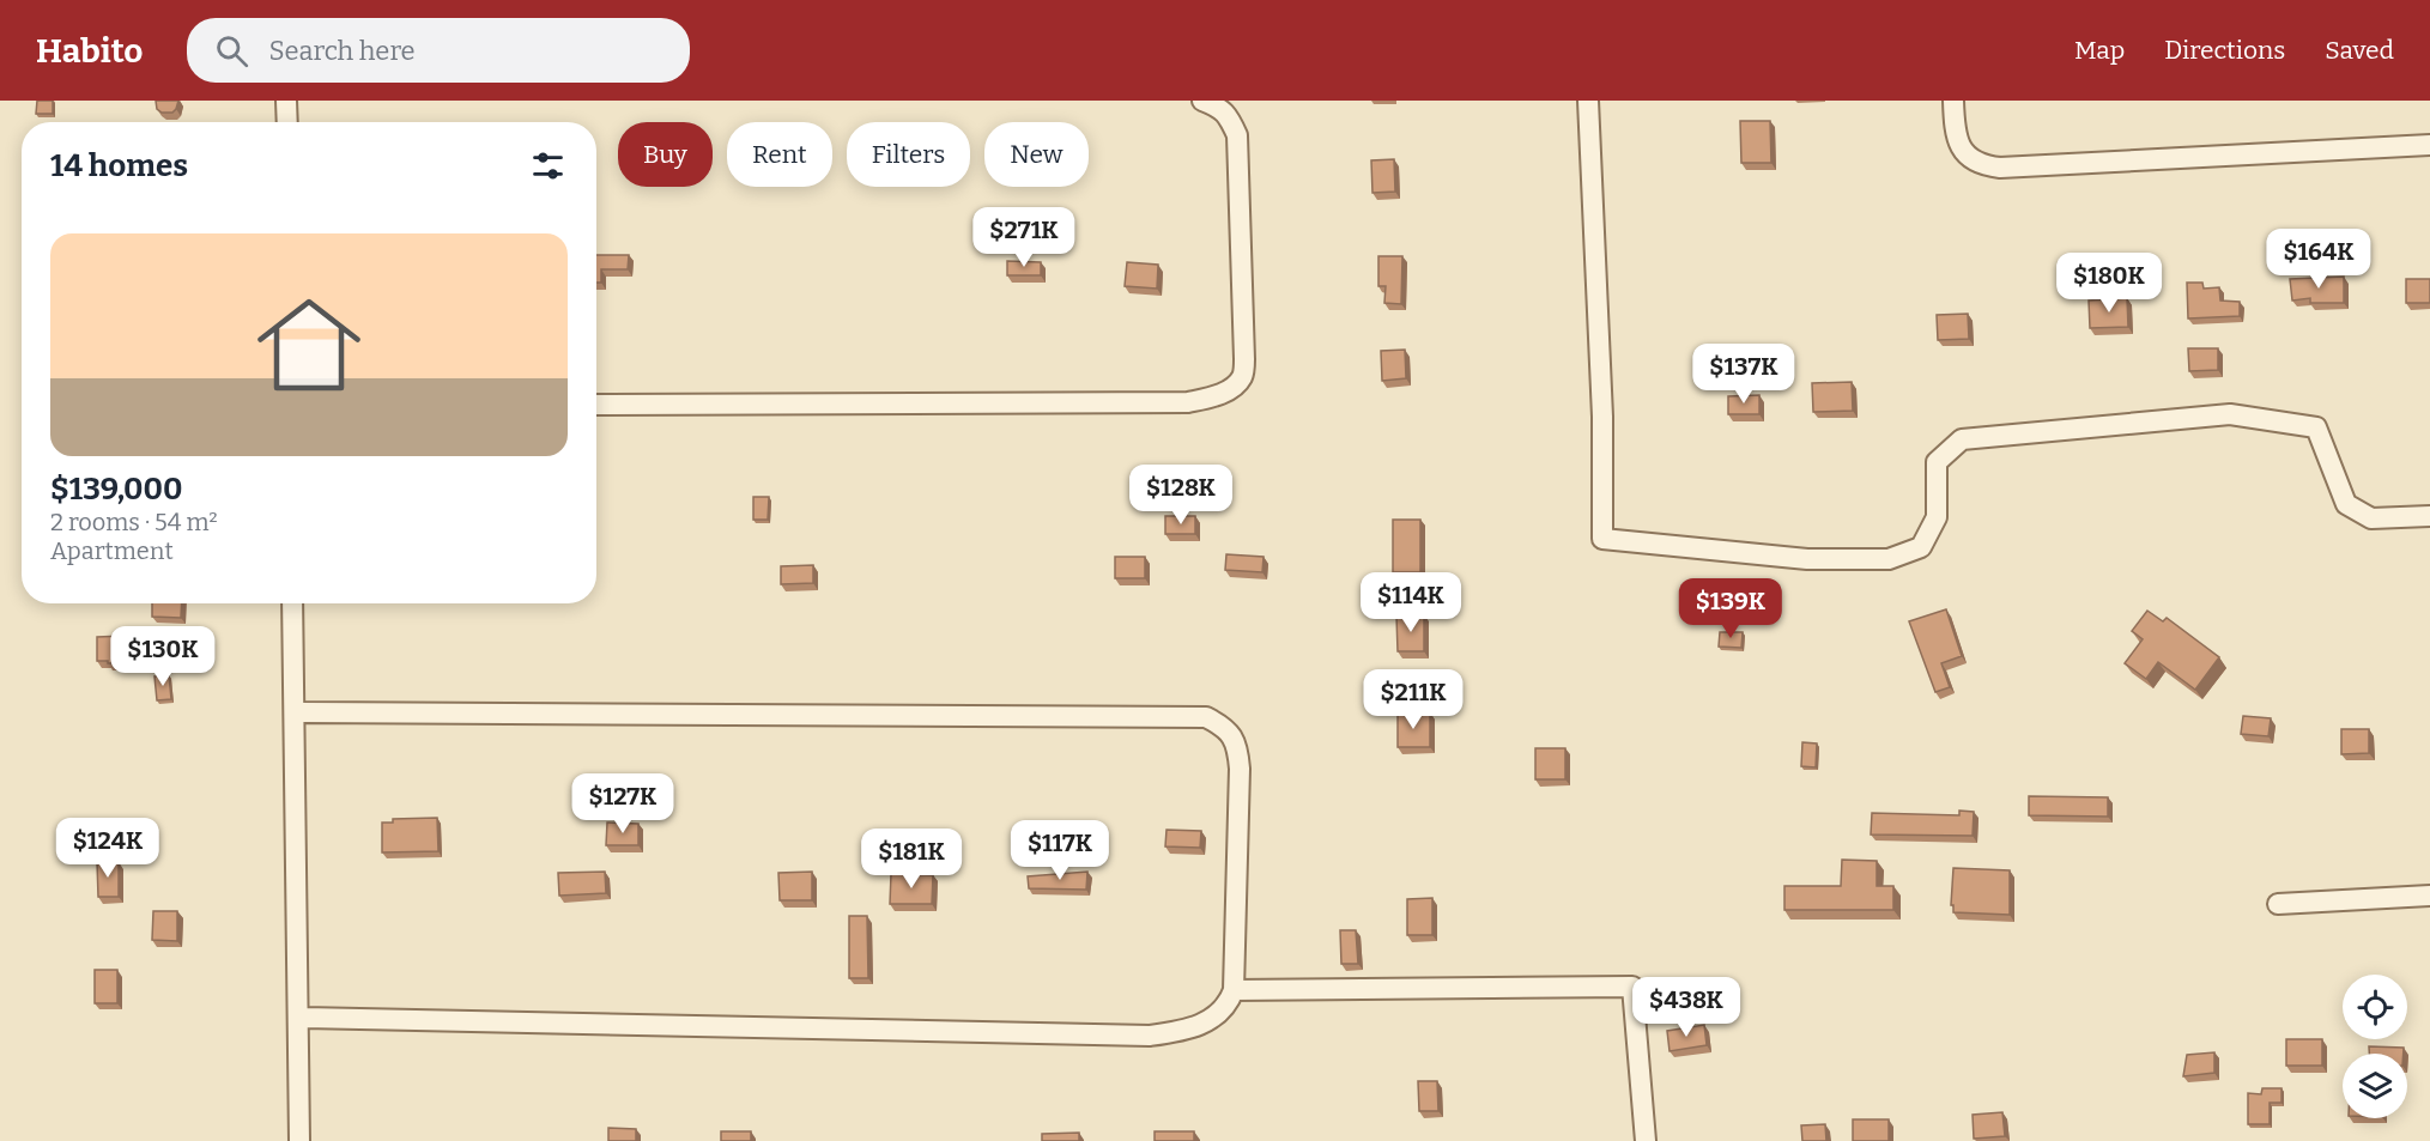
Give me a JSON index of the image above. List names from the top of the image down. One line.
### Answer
{"page":{"header":"Habito","search":"Search here","nav":["Map","Directions","Saved"],"chip":["Buy","Rent","Filters","New"],"heading":"14 homes","price":["$271K","$164K","$180K","$137K","$128K","$114K","$139K","$130K","$211K","$127K","$124K","$117K","$181K","$438K"],"list":[{"name":"$139,000","note":"2 rooms · 54 m² · Apartment"}]}}
